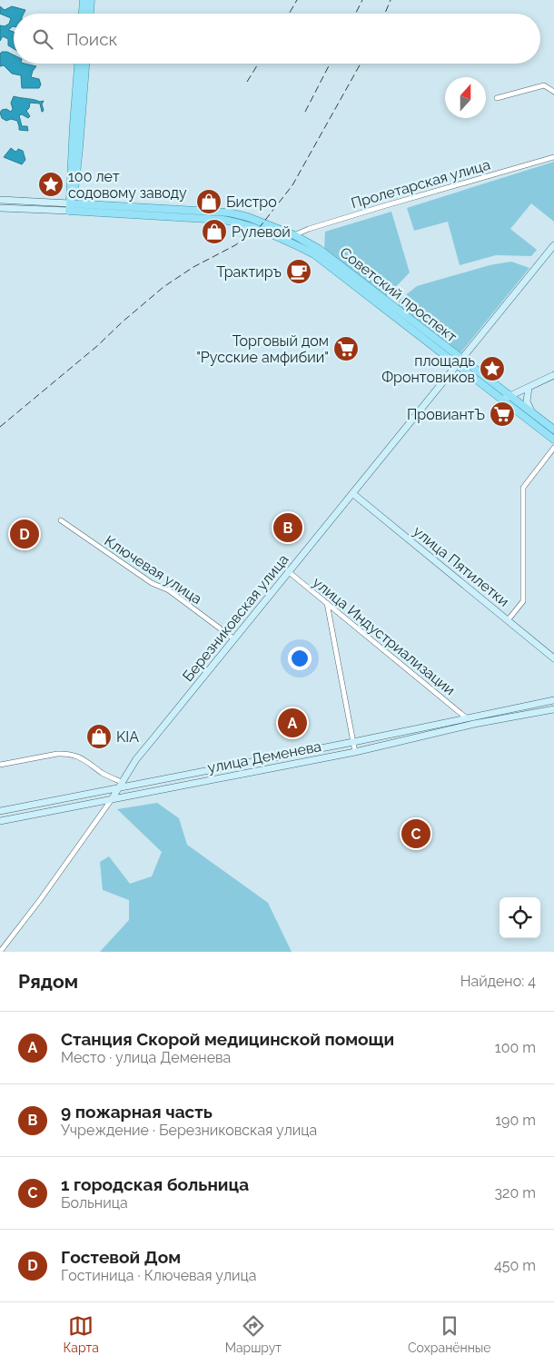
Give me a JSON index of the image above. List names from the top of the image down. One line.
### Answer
{"streets":{"main road":["Советский проспект","улица Пятилетки","Березниковская улица","улица Деменева"],"street":["Пролетарская улица","Ключевая улица","улица Индустриализации"]},"crossings":[["Пролетарская улица","Советский проспект"],["Советский проспект","Березниковская улица"],["улица Пятилетки","Березниковская улица"],["Ключевая улица","Березниковская улица"],["Березниковская улица","улица Индустриализации"],["Березниковская улица","улица Деменева"],["улица Индустриализации","улица Деменева"]],"places":{"place":["100 лет содовому заводу","площадь Фронтовиков"],"shop":["Бистро","Рулевой","KIA"],"cafe":["Трактиръ"],"supermarket":["Торговый дом \"Русские амфибии\"","ПровиантЪ"]},"north":"top","page":{"search":"Поиск","pins":["B","D","A","C"],"heading":["Рядом","Найдено: 4"],"list":[{"mark":"A","name":"Станция Скорой медицинской помощи","note":"Место · улица Деменева","value":"100 m"},{"mark":"B","name":"9 пожарная часть","note":"Учреждение · Березниковская улица","value":"190 m"},{"mark":"C","name":"1 городская больница","note":"Больница","value":"320 m"},{"mark":"D","name":"Гостевой Дом","note":"Гостиница · Ключевая улица","value":"450 m"}],"nav":["Карта","Маршрут","Сохранённые"]}}
